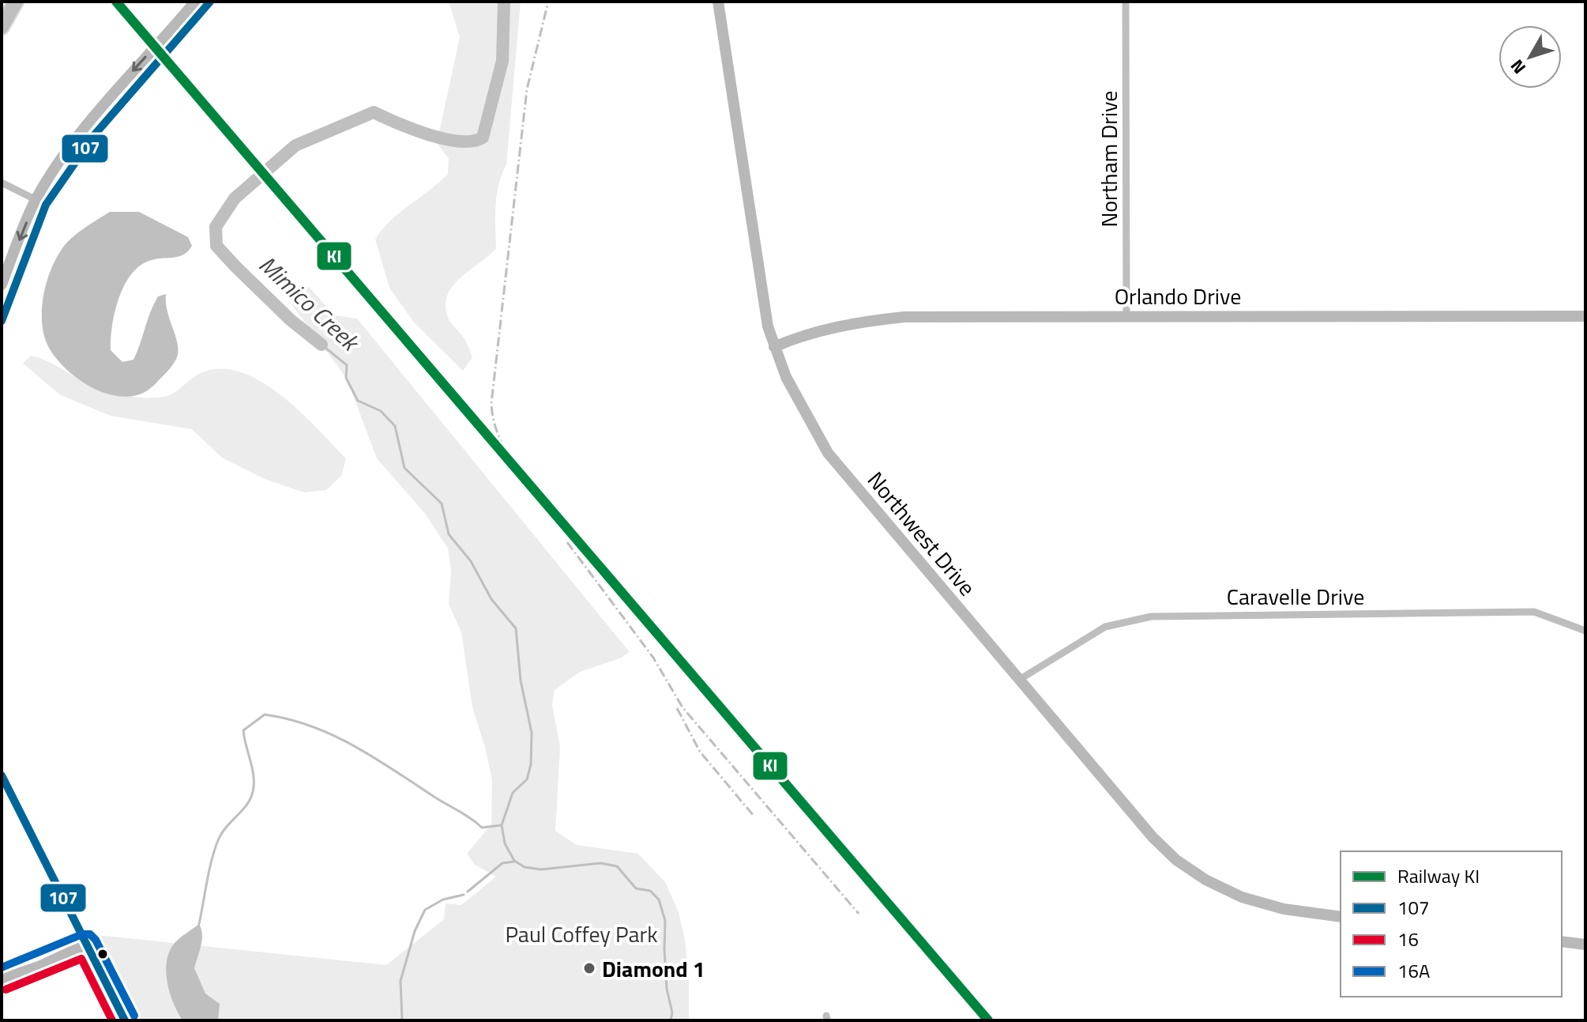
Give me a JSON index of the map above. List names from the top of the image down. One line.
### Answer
{"streets":{"street":["Northam Drive","Orlando Drive","Northwest Drive","Caravelle Drive"]},"crossings":[["Northam Drive","Orlando Drive"],["Orlando Drive","Northwest Drive"],["Northwest Drive","Caravelle Drive"]],"water":["Mimico Creek"],"parks":["Paul Coffey Park"],"places":["Diamond 1"],"lines":["rail line KI","transit line 107","transit line 16A","transit line 16"],"legend":["Railway KI","107","16","16A"],"north":"bottom left"}
